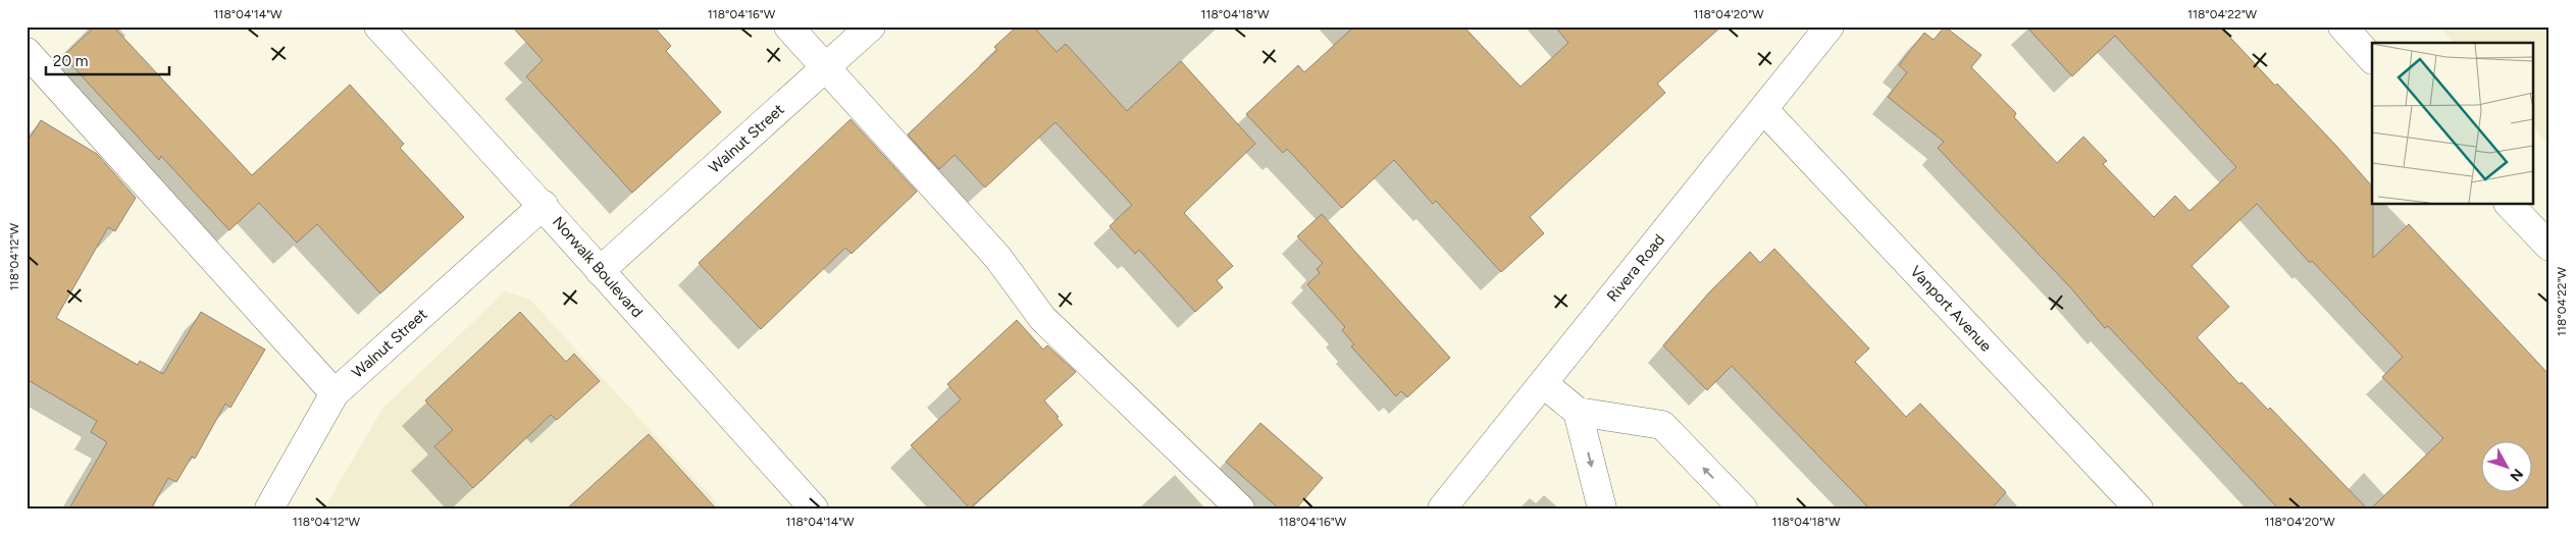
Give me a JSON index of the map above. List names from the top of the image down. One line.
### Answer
{"streets":{"street":["Walnut Street","Norwalk Boulevard","Rivera Road","Vanport Avenue"]},"crossings":[["Walnut Street","Norwalk Boulevard"],["Rivera Road","Vanport Avenue"]],"scale_bar":"20 m","north":"bottom right","coordinates":["118°04'14\"W","118°04'16\"W","118°04'18\"W","118°04'20\"W","118°04'22\"W","118°04'12\"W"]}
